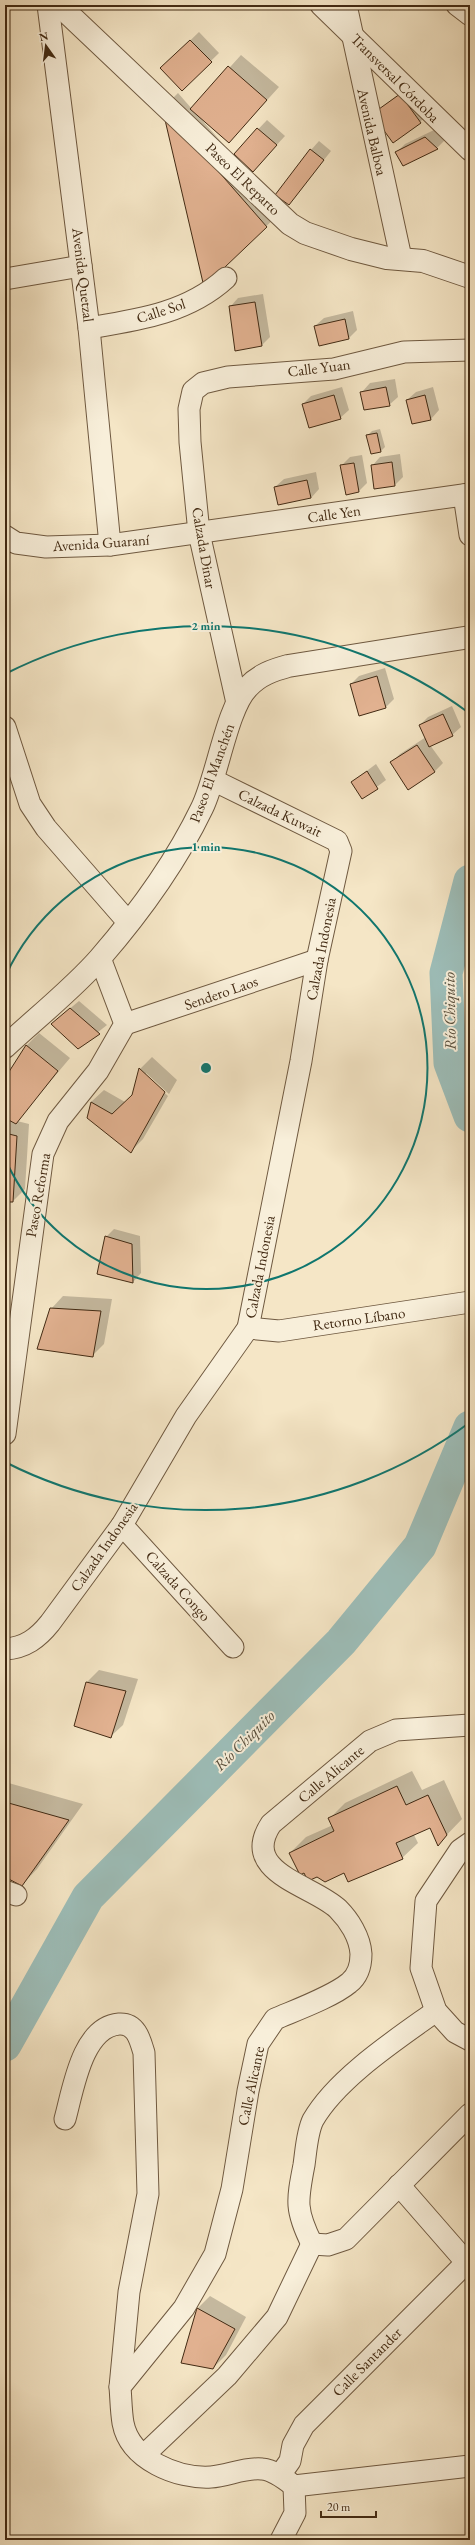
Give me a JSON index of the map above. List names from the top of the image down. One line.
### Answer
{"streets":{"street":["Transversal Córdoba","Avenida Balboa","Paseo El Reparto","Avenida Quetzal","Calle Sol","Calle Yuan","Calle Yen","Avenida Guaraní","Calzada Dinar","Paseo El Manchén","Calzada Kuwait","Calzada Indonesia","Sendero Laos","Paseo Reforma","Retorno Líbano","Calzada Congo","Calle Alicante","Calle Santander"]},"crossings":[["Transversal Córdoba","Avenida Balboa"],["Avenida Balboa","Paseo El Reparto"],["Avenida Quetzal","Calle Sol"],["Avenida Quetzal","Avenida Guaraní"],["Calle Yuan","Calzada Dinar"],["Calle Yen","Avenida Guaraní"],["Calle Yen","Calzada Dinar"],["Avenida Guaraní","Calzada Dinar"],["Calzada Dinar","Paseo El Manchén"],["Paseo El Manchén","Calzada Kuwait"],["Calzada Kuwait","Calzada Indonesia"],["Calzada Indonesia","Sendero Laos"],["Calzada Indonesia","Retorno Líbano"],["Calzada Indonesia","Calzada Congo"],["Sendero Laos","Paseo Reforma"]],"water":["Río Chiquito"],"scale_bar":"20 m","north":"top","rings":["2 min","1 min"]}
